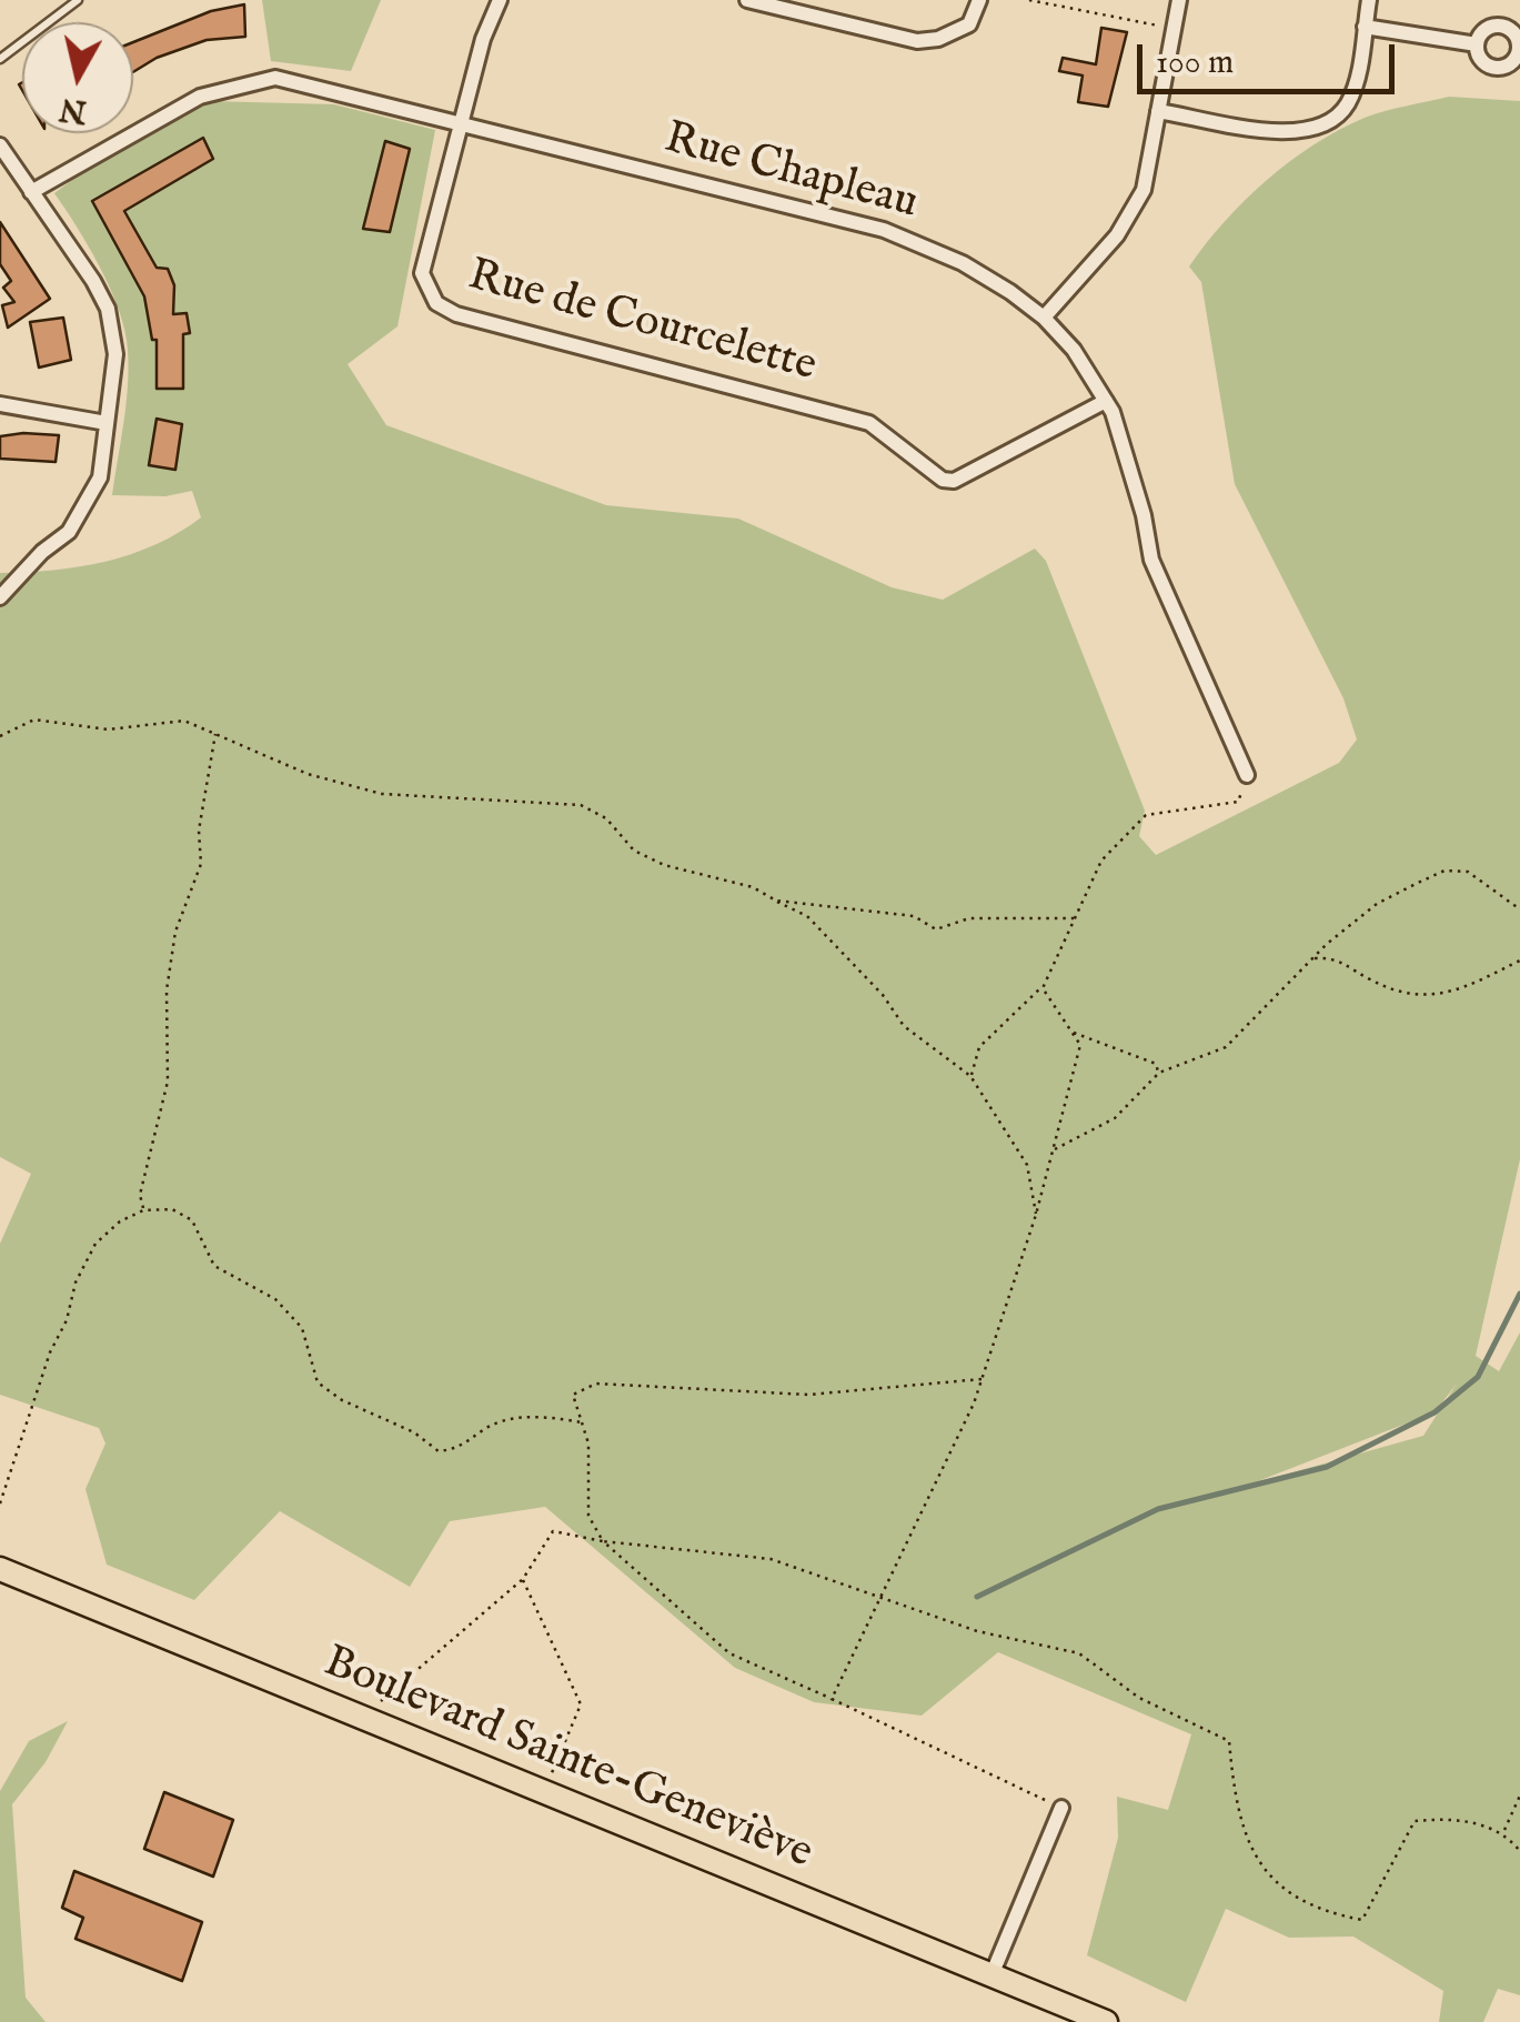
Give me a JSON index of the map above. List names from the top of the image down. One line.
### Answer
{"streets":{"main road":["Boulevard Sainte-Geneviève"],"street":["Rue Chapleau","Rue de Courcelette"]},"crossings":[["Rue Chapleau","Rue de Courcelette"]],"scale_bar":"100 m","north":"bottom"}
